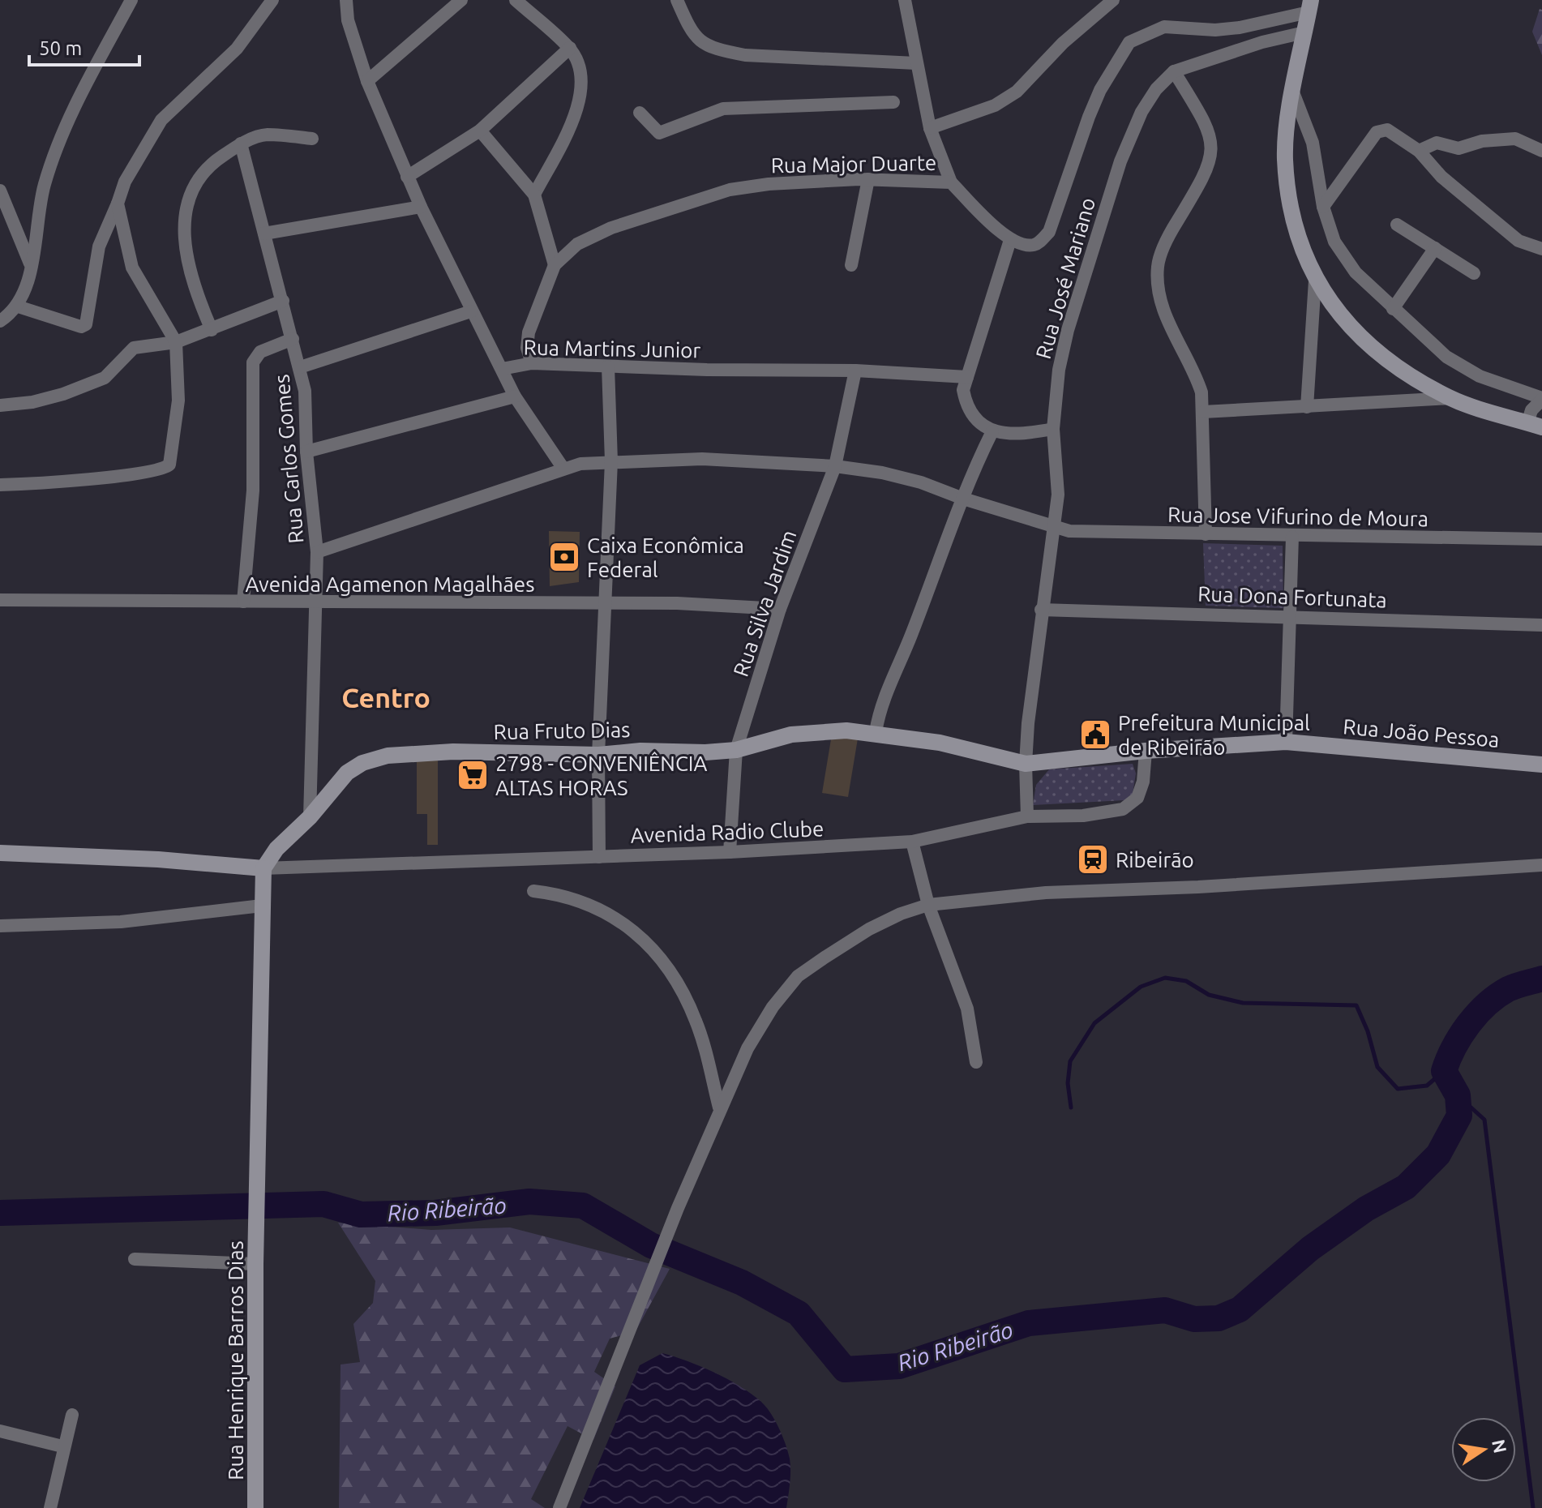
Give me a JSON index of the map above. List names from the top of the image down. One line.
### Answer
{"streets":{"street":["Rua Major Duarte","Rua José Mariano","Rua Martins Junior","Rua Carlos Gomes","Rua Jose Vifurino de Moura","Avenida Agamenon Magalhães","Rua Dona Fortunata","Rua Silva Jardim","Rua Fruto Dias","Rua João Pessoa","Avenida Radio Clube","Rua Henrique Barros Dias"]},"crossings":[["Rua Major Duarte","Rua Martins Junior"],["Rua José Mariano","Rua Jose Vifurino de Moura"],["Rua José Mariano","Rua Dona Fortunata"],["Rua José Mariano","Rua João Pessoa"],["Rua José Mariano","Avenida Radio Clube"],["Rua Martins Junior","Rua Silva Jardim"],["Rua Carlos Gomes","Rua Jose Vifurino de Moura"],["Rua Carlos Gomes","Avenida Agamenon Magalhães"],["Rua Carlos Gomes","Rua Fruto Dias"],["Rua Jose Vifurino de Moura","Rua Silva Jardim"],["Avenida Agamenon Magalhães","Rua Silva Jardim"],["Rua Silva Jardim","Rua Fruto Dias"],["Rua Silva Jardim","Avenida Radio Clube"],["Rua Fruto Dias","Rua João Pessoa"],["Rua Fruto Dias","Avenida Radio Clube"],["Rua Fruto Dias","Rua Henrique Barros Dias"],["Rua João Pessoa","Avenida Radio Clube"],["Avenida Radio Clube","Rua Henrique Barros Dias"]],"districts":["Centro"],"water":["Rio Ribeirão"],"places":{"bank":["Caixa Econômica Federal"],"public building":["Prefeitura Municipal de Ribeirão"],"supermarket":["2798 - CONVENIÊNCIA ALTAS HORAS"],"station":["Ribeirão"]},"scale_bar":"50 m","north":"right"}
